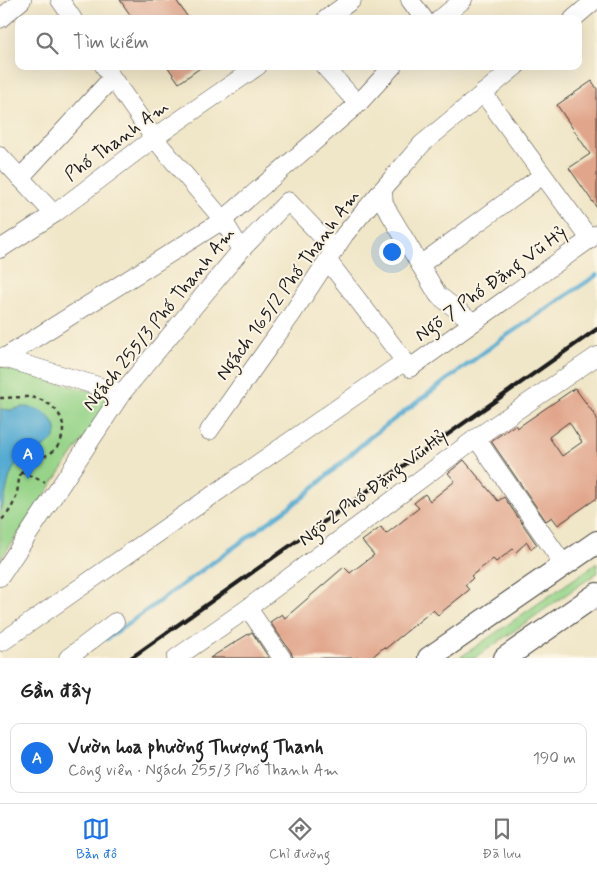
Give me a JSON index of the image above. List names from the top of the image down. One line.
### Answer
{"streets":{"street":["Phố Thanh Am","Ngõ 7 Phố Đặng Vũ Hỷ","Ngách 165/2 Phố Thanh Am","Ngách 255/3 Phố Thanh Am","Ngõ 2 Phố Đặng Vũ Hỷ"]},"crossings":[["Ngách 165/2 Phố Thanh Am","Ngách 255/3 Phố Thanh Am"]],"page":{"search":"Tìm kiếm","pins":"A","heading":"Gần đây","list":[{"mark":"A","name":"Vườn hoa phường Thượng Thanh","note":"Công viên · Ngách 255/3 Phố Thanh Am","value":"190 m"}],"nav":["Bản đồ","Chỉ đường","Đã lưu"]}}
